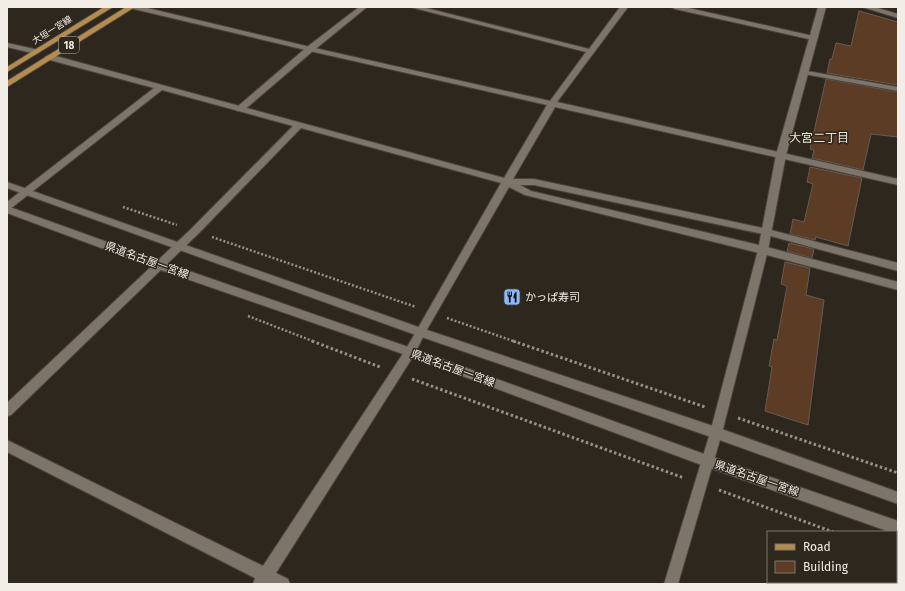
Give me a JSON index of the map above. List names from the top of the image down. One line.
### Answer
{"streets":{"main road":["大垣一宮線","18"],"street":["県道名古屋一宮線"]},"districts":["大宮二丁目"],"places":{"restaurant":["かっぱ寿司"]},"legend":["Road","Building"]}
